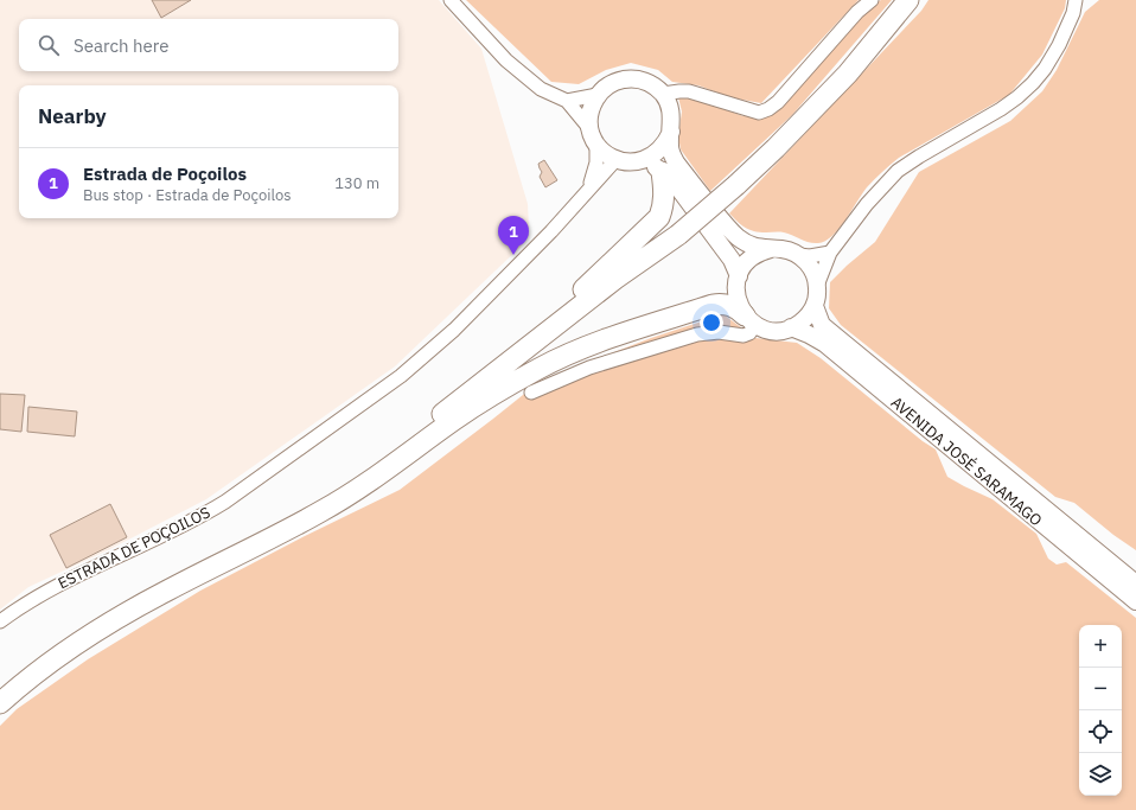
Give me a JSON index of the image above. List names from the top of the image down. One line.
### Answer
{"streets":{"main road":["AVENIDA JOSÉ SARAMAGO","ESTRADA DE POÇOILOS"]},"page":{"search":"Search here","heading":"Nearby","list":[{"mark":"1","name":"Estrada de Poçoilos","note":"Bus stop · Estrada de Poçoilos","value":"130 m"}],"pins":"1","map_buttons":["+","−"]}}
